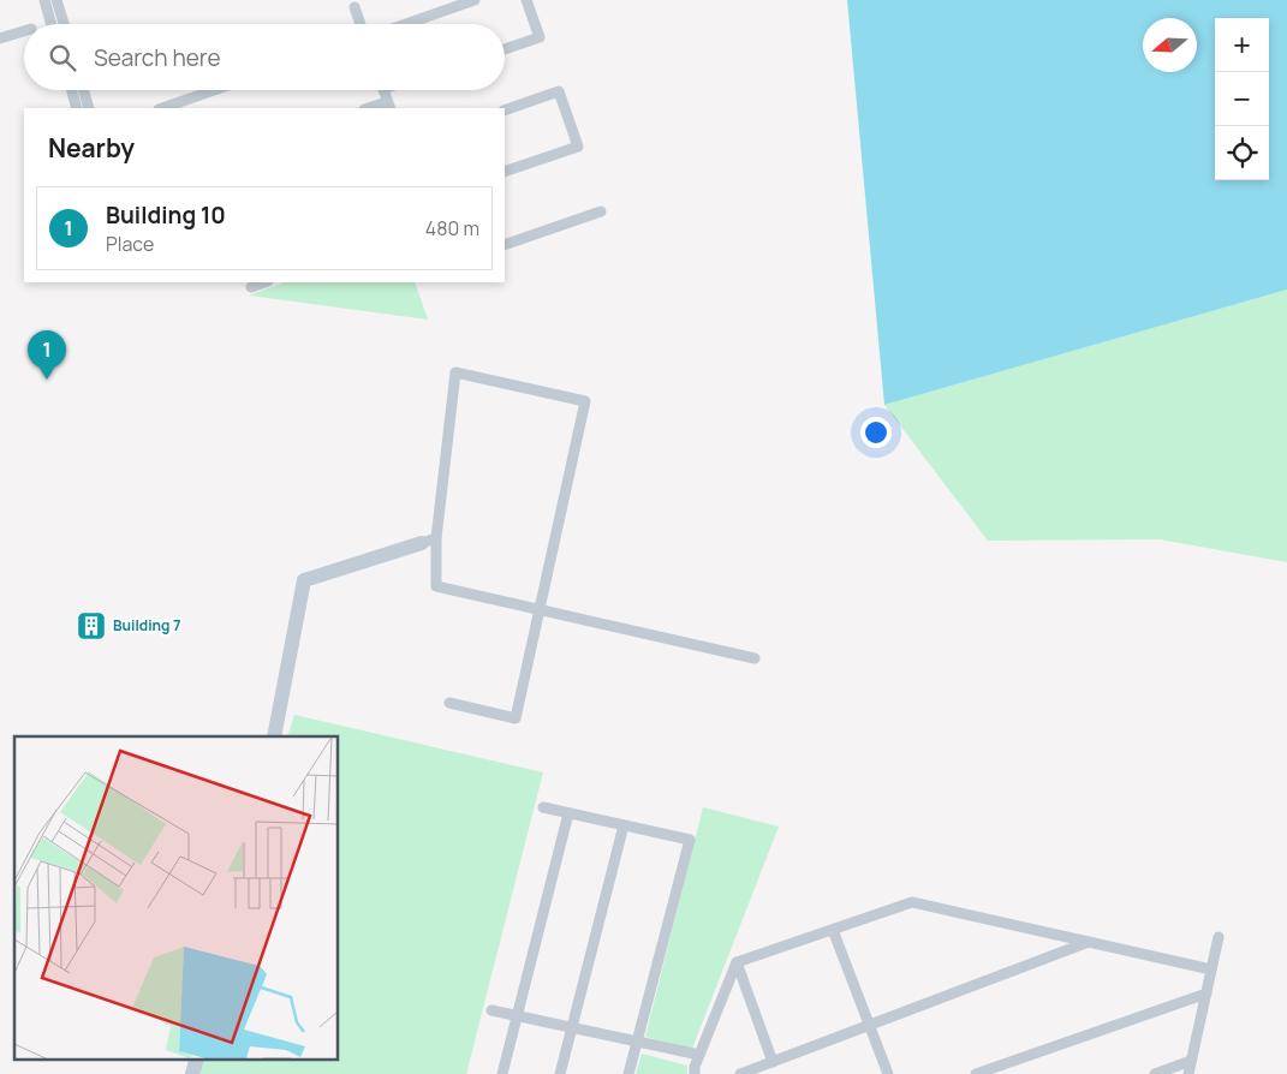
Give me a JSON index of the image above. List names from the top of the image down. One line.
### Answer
{"places":{"building":["Building 7"]},"north":"left","page":{"map_buttons":["+","−"],"search":"Search here","heading":"Nearby","list":[{"mark":"1","name":"Building 10","note":"Place","value":"480 m"}],"pins":"1"}}
